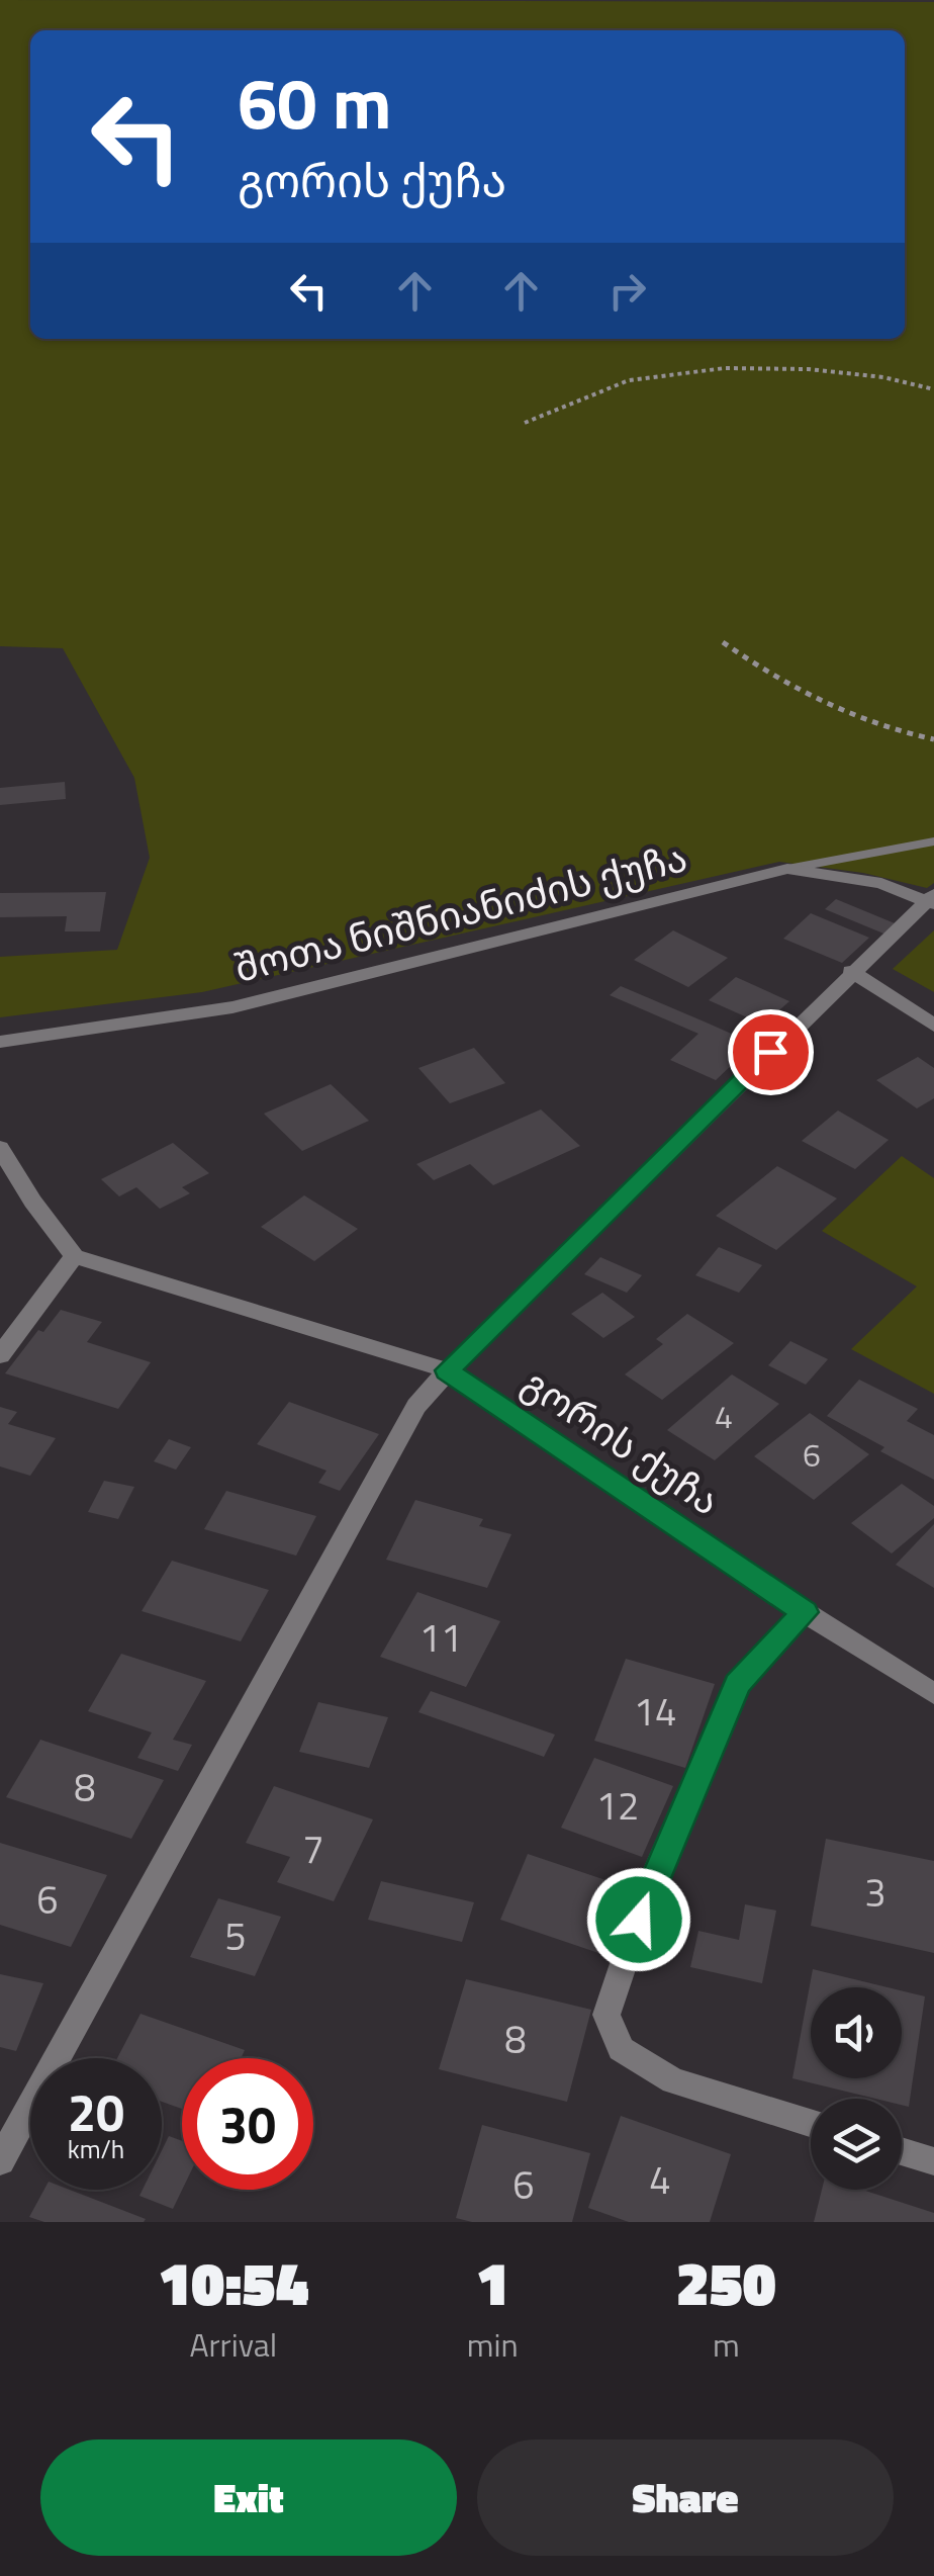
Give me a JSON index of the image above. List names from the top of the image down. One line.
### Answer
{"streets":{"street":["შოთა ნიშნიანიძის ქუჩა","გორის ქუჩა"]},"house_numbers":["4","6","11","14","8","12","7","3","6","5","8","4","6"],"page":{"turn":["60 m","გორის ქუჩა"],"speed":"20 km/h","limit":"30","eta":["10:54","Arrival","1","min","250","m"],"buttons":["Exit","Share"]}}
